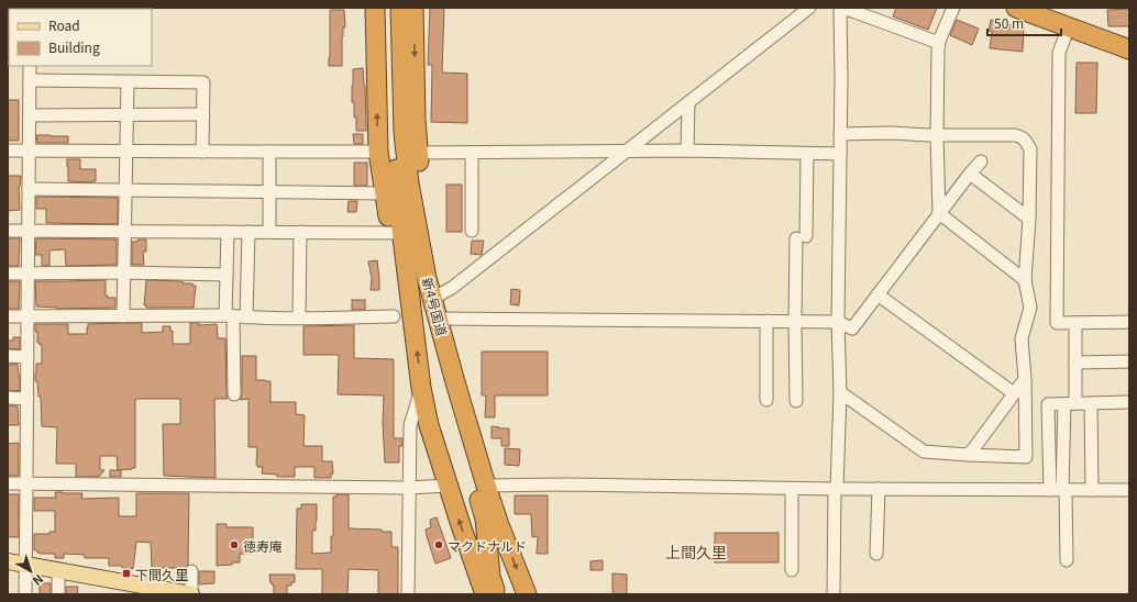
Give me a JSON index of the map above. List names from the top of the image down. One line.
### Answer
{"streets":{"highway":["新4号国道"]},"districts":["上間久里"],"places":{"other":["徳寿庵","マクドナルド"],"transit":["下間久里"]},"legend":["Road","Building"],"scale_bar":"50 m","north":"bottom right"}
